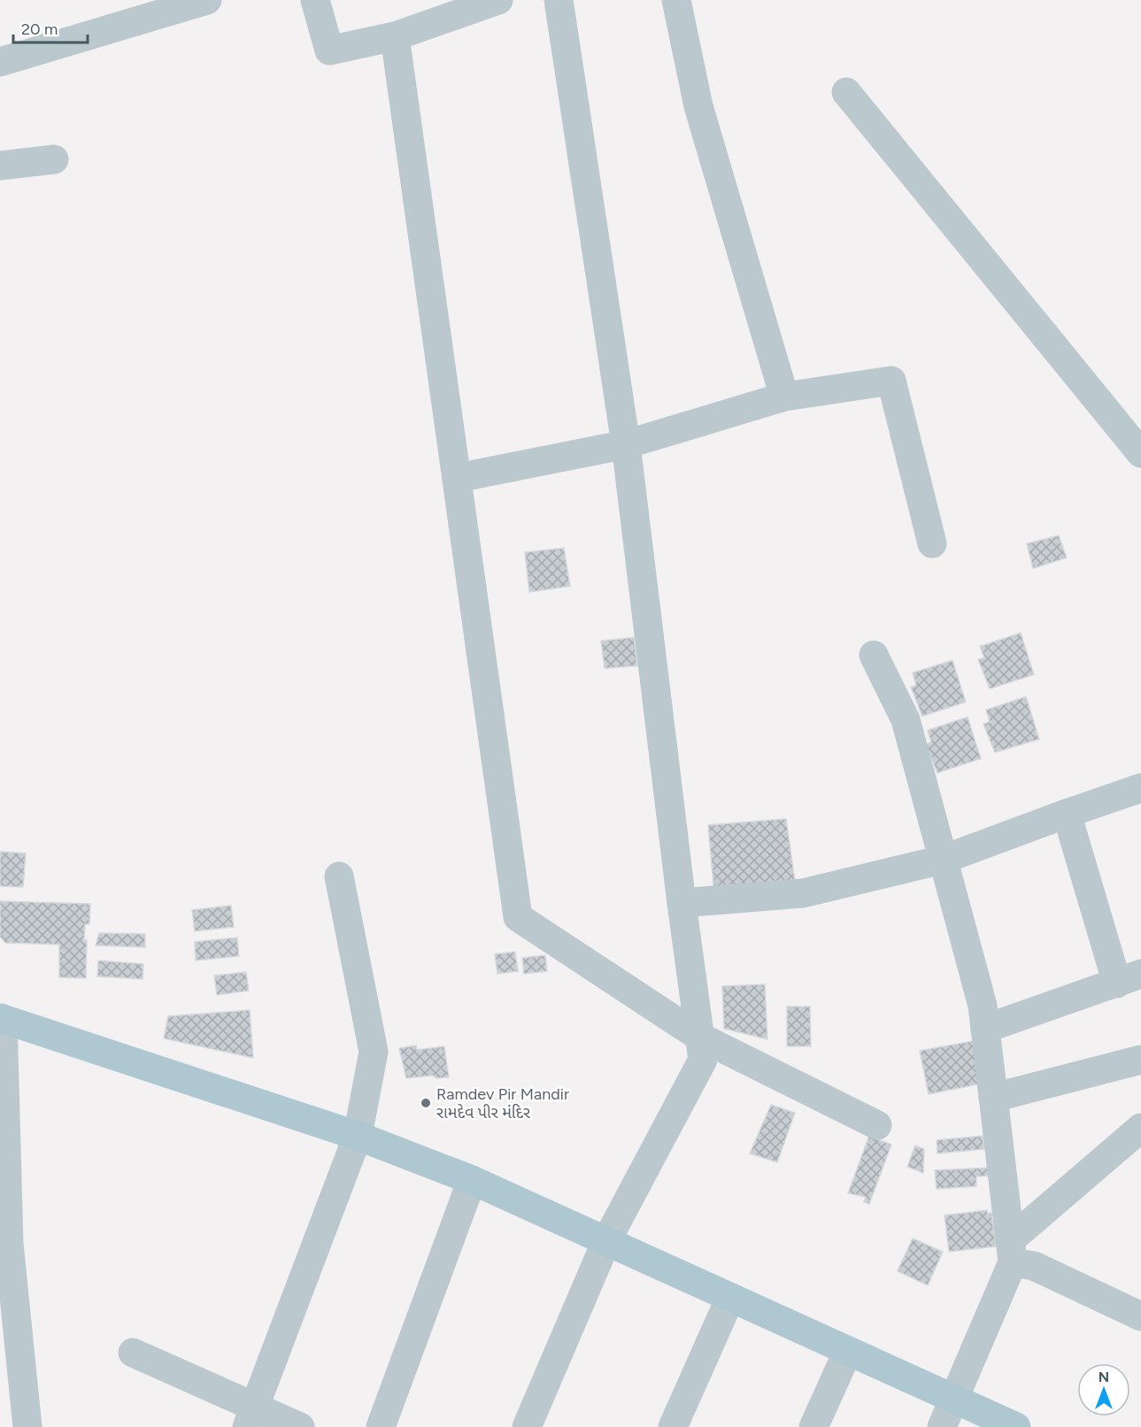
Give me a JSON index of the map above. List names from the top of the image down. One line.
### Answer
{"places":["Ramdev Pir Mandir રામદેવ પીર મંદિર"],"scale_bar":"20 m","north":"top"}
